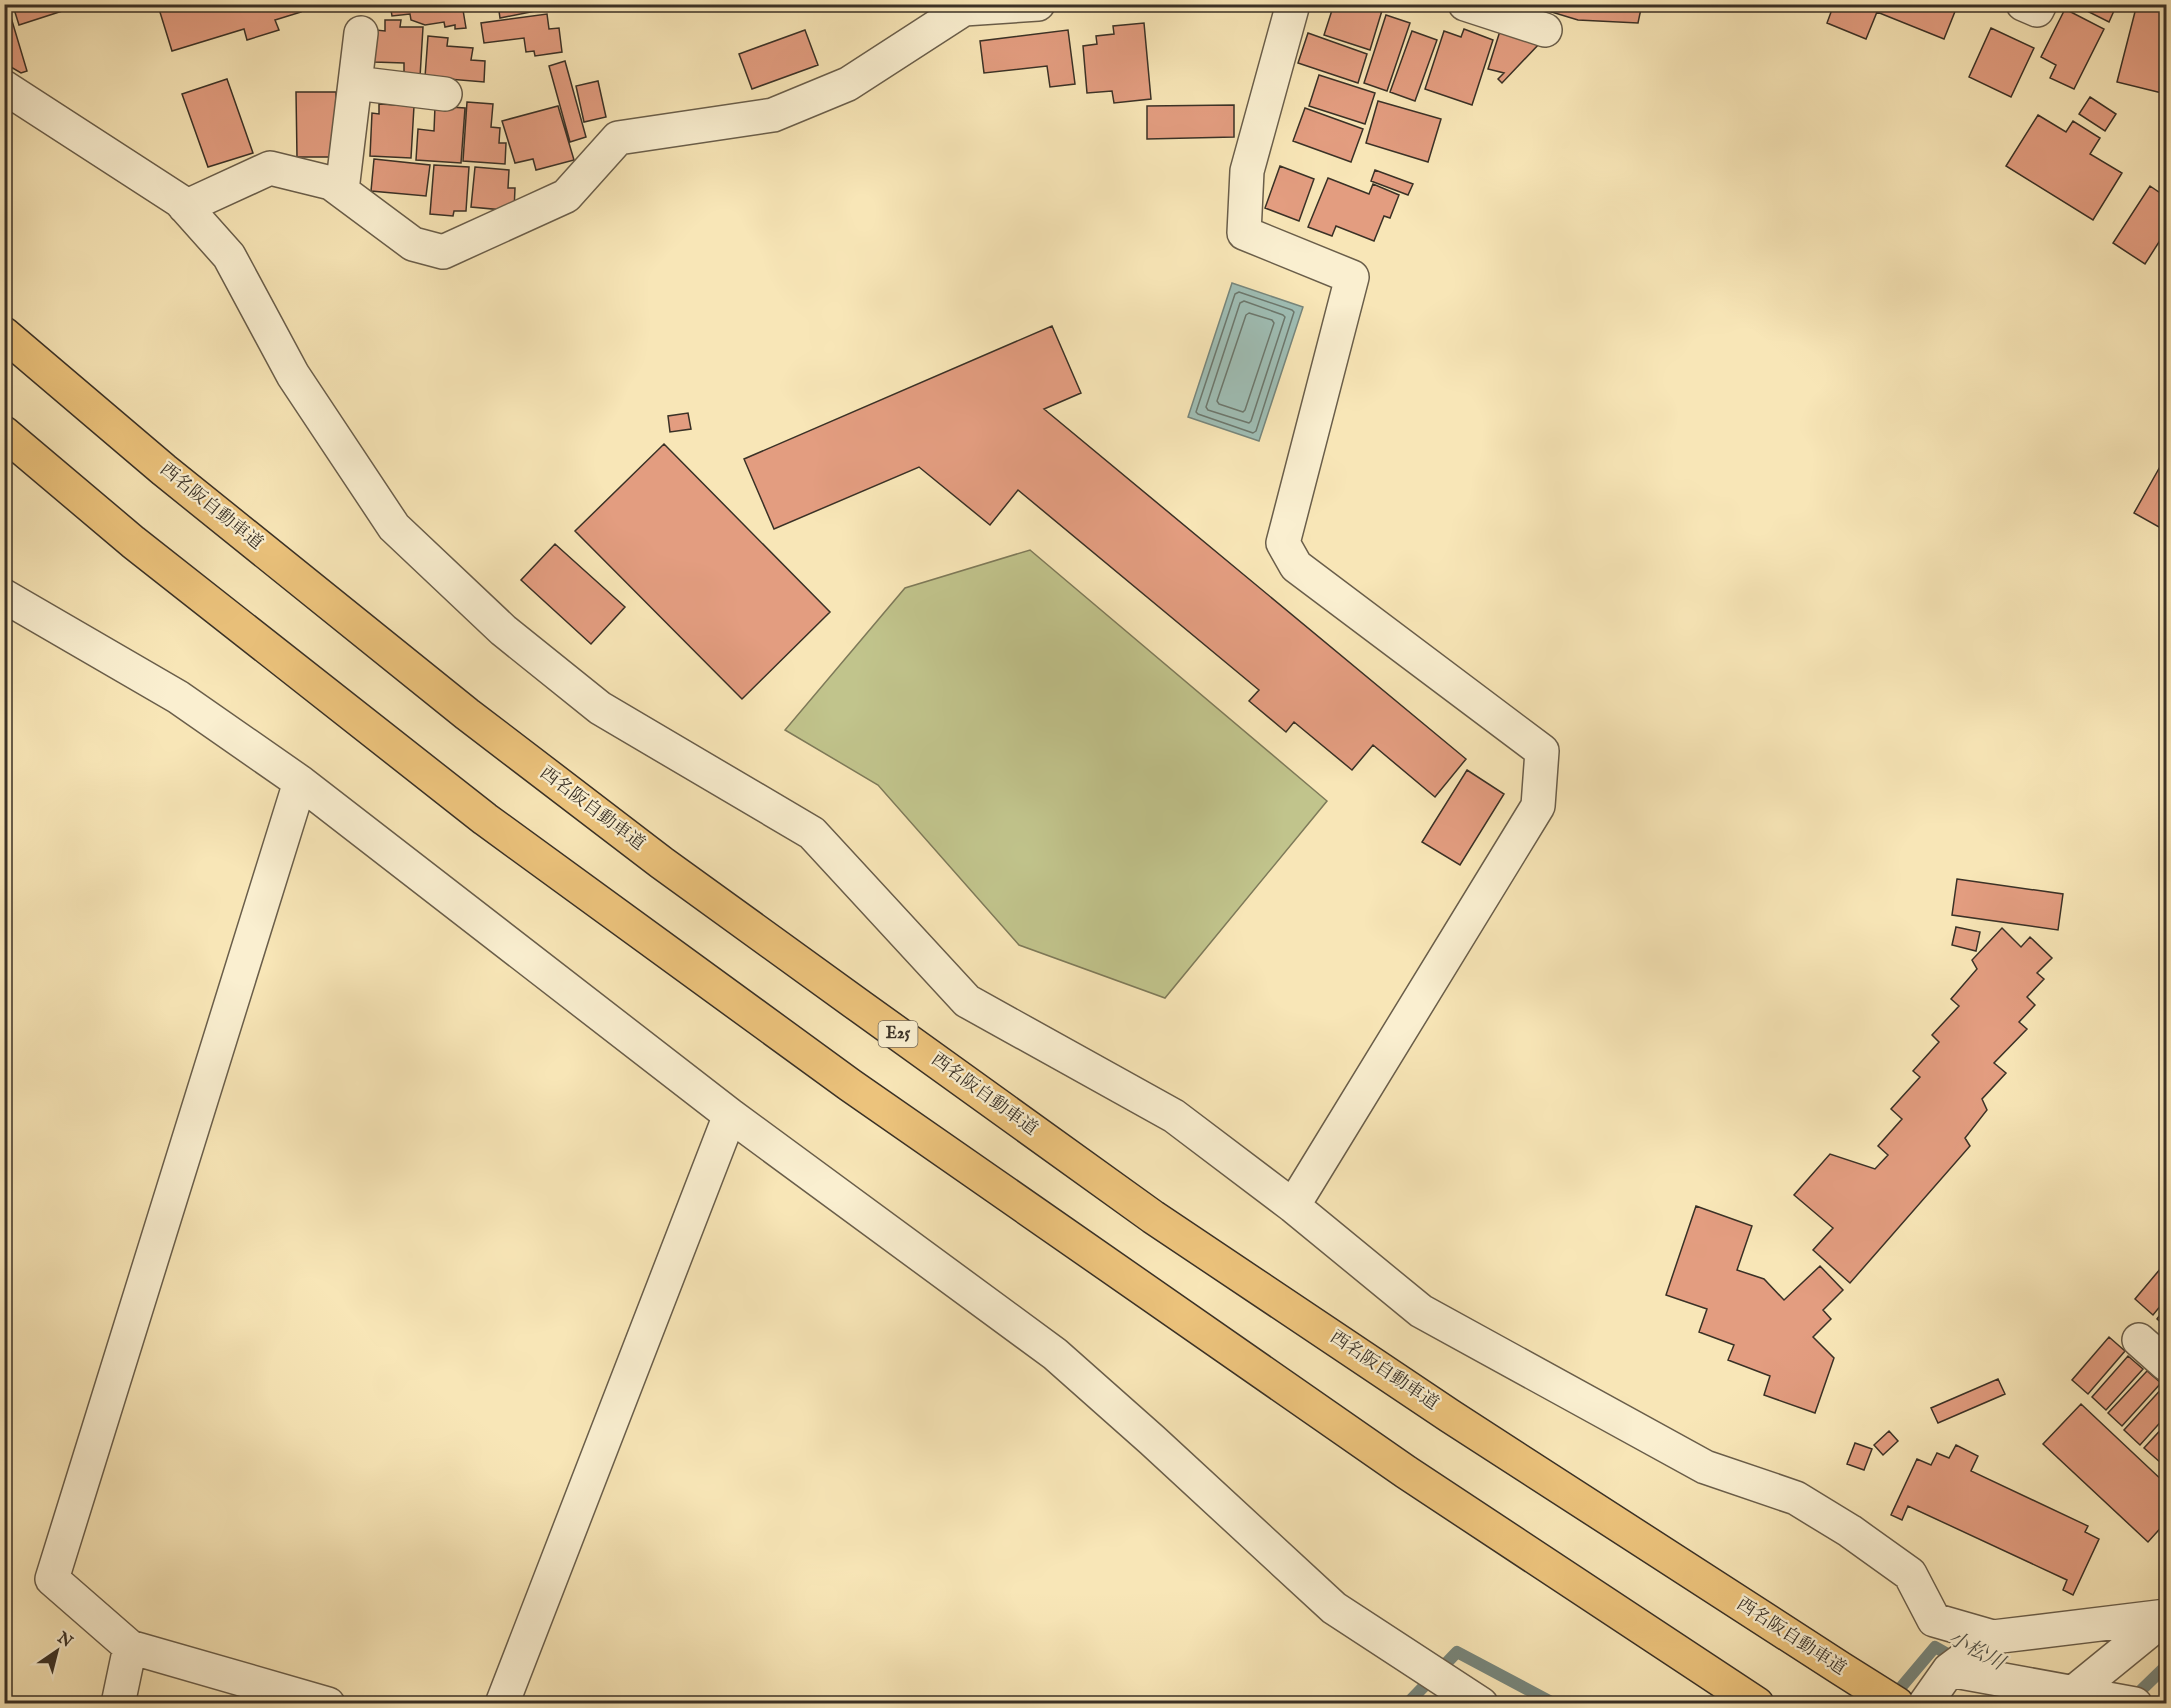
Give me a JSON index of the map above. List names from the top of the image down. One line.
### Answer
{"streets":{"highway":["西名阪自動車道","E25"]},"water":["小松川"],"north":"top right"}
